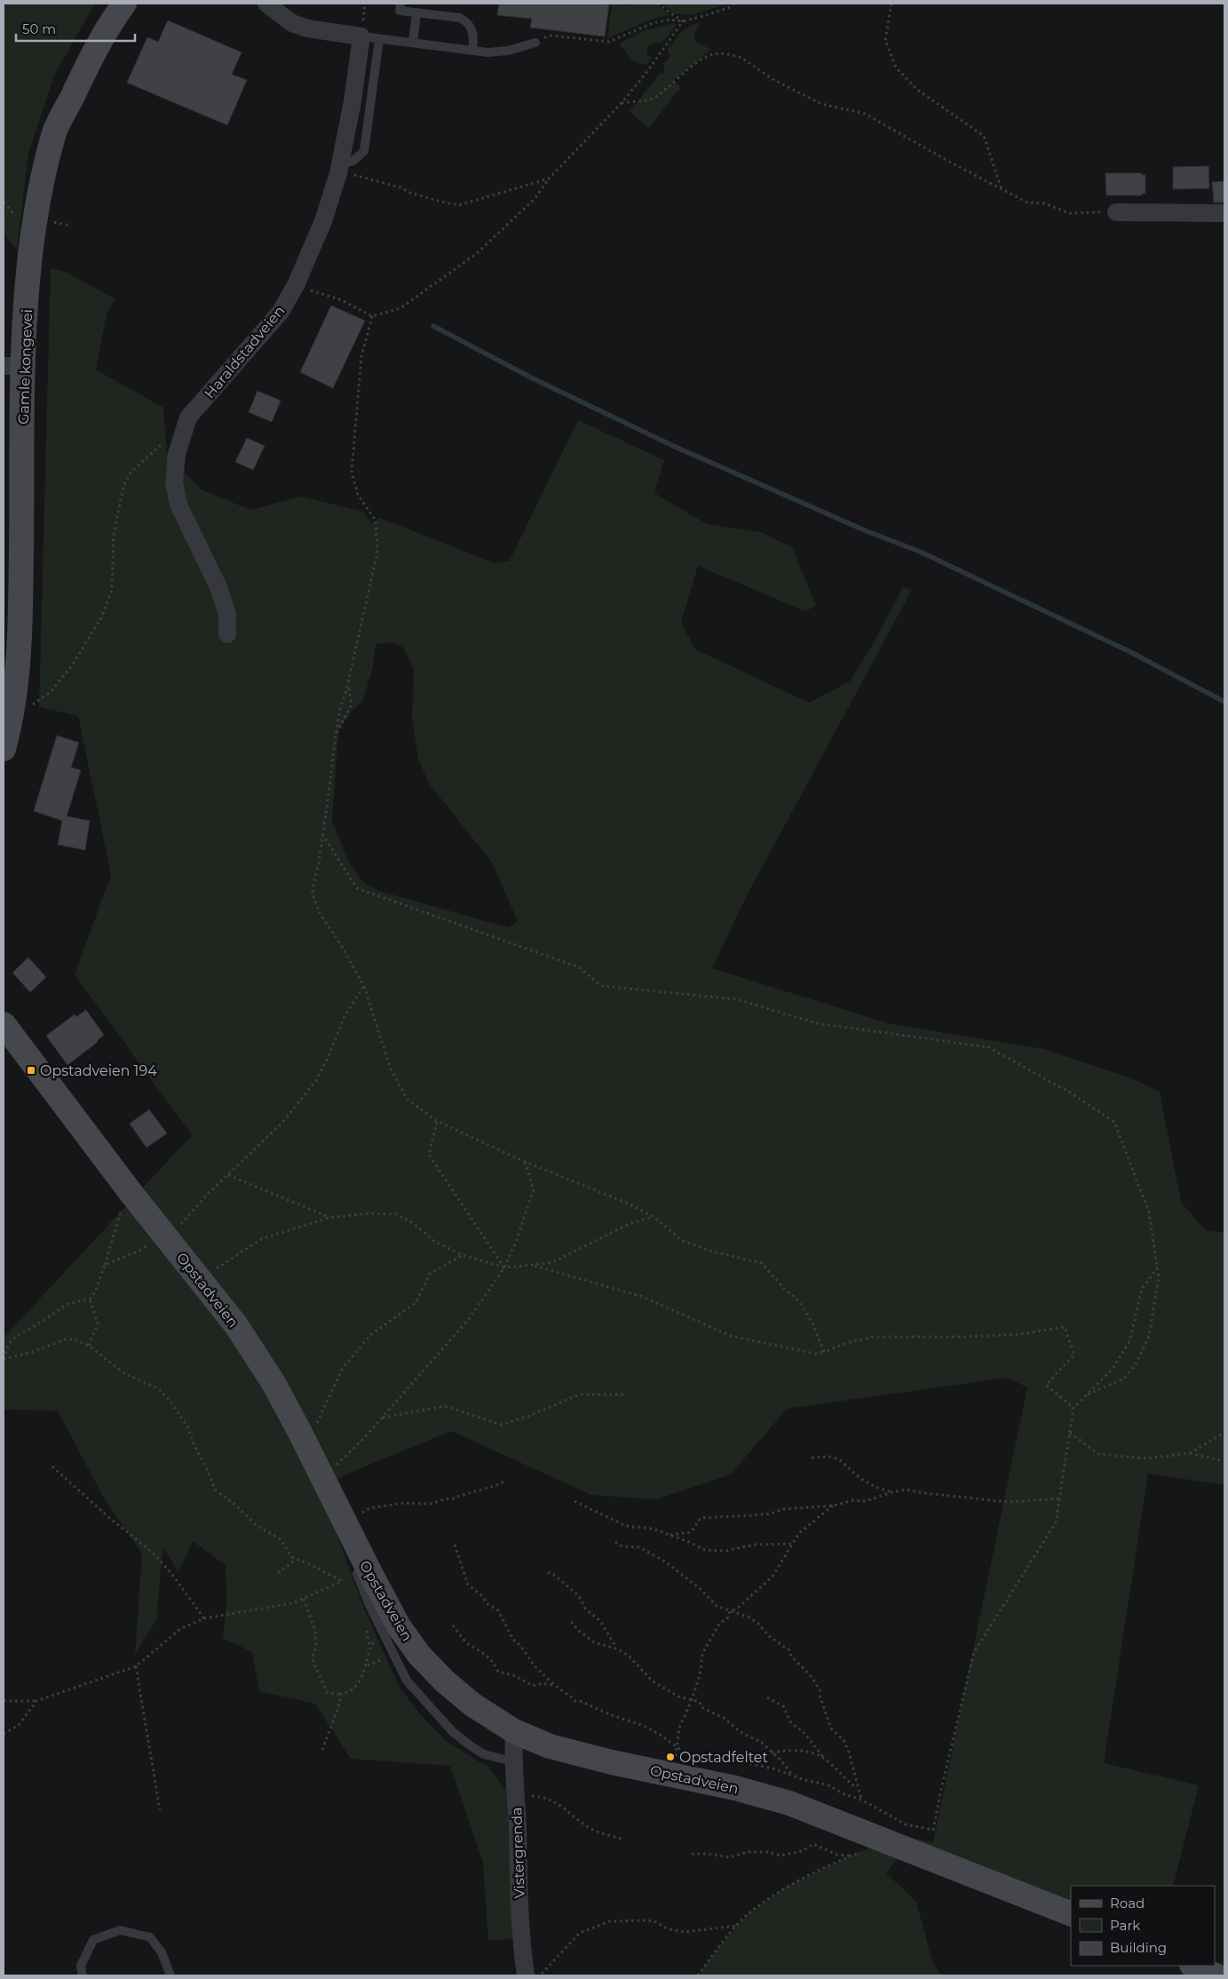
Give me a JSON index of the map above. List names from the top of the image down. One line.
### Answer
{"streets":{"street":["Haraldstadveien","Gamle kongevei","Opstadveien","Vistergrenda"]},"crossings":[["Opstadveien","Vistergrenda"]],"places":{"transit":["Opstadveien 194"],"other":["Opstadfeltet"]},"legend":["Road","Park","Building"],"scale_bar":"50 m"}
